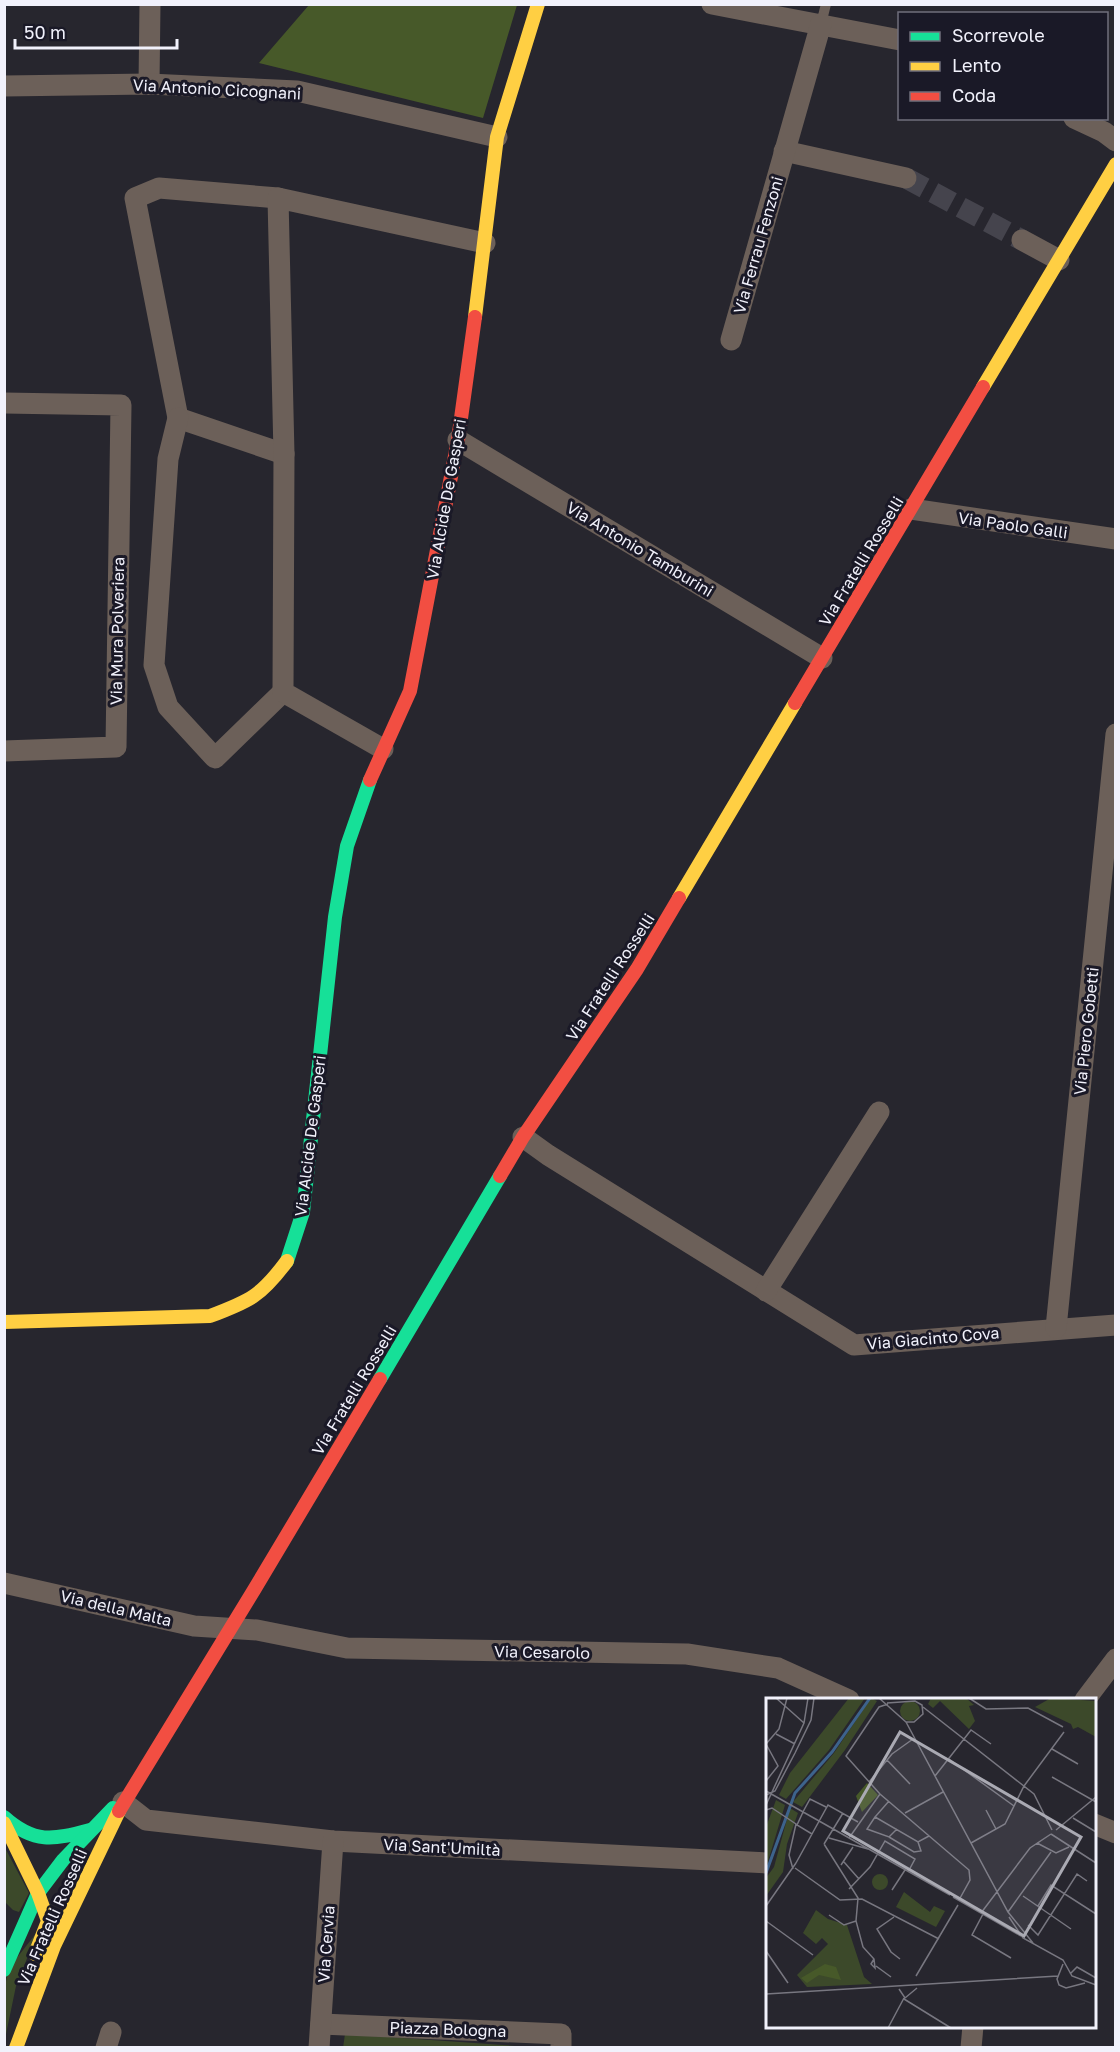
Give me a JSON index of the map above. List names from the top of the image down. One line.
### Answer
{"streets":{"main road":["Via Alcide De Gasperi","Via Fratelli Rosselli"],"street":["Via Antonio Cicognani","Via Ferrau Fenzoni","Via Paolo Galli","Via Antonio Tamburini","Via Mura Polveriera","Via Piero Gobetti","Via Giacinto Cova","Via della Malta","Via Cesarolo","Via Sant'Umiltà","Via Cervia","Piazza Bologna"]},"crossings":[["Via Antonio Cicognani","Via Alcide De Gasperi"],["Via Alcide De Gasperi","Via Antonio Tamburini"],["Via Paolo Galli","Via Fratelli Rosselli"],["Via Antonio Tamburini","Via Fratelli Rosselli"],["Via Fratelli Rosselli","Via Giacinto Cova"],["Via Fratelli Rosselli","Via della Malta"],["Via Fratelli Rosselli","Via Cesarolo"],["Via Fratelli Rosselli","Via Sant'Umiltà"],["Via Piero Gobetti","Via Giacinto Cova"],["Via della Malta","Via Cesarolo"],["Via Sant'Umiltà","Via Cervia"],["Via Cervia","Piazza Bologna"]],"legend":["Scorrevole","Lento","Coda"],"scale_bar":"50 m"}
